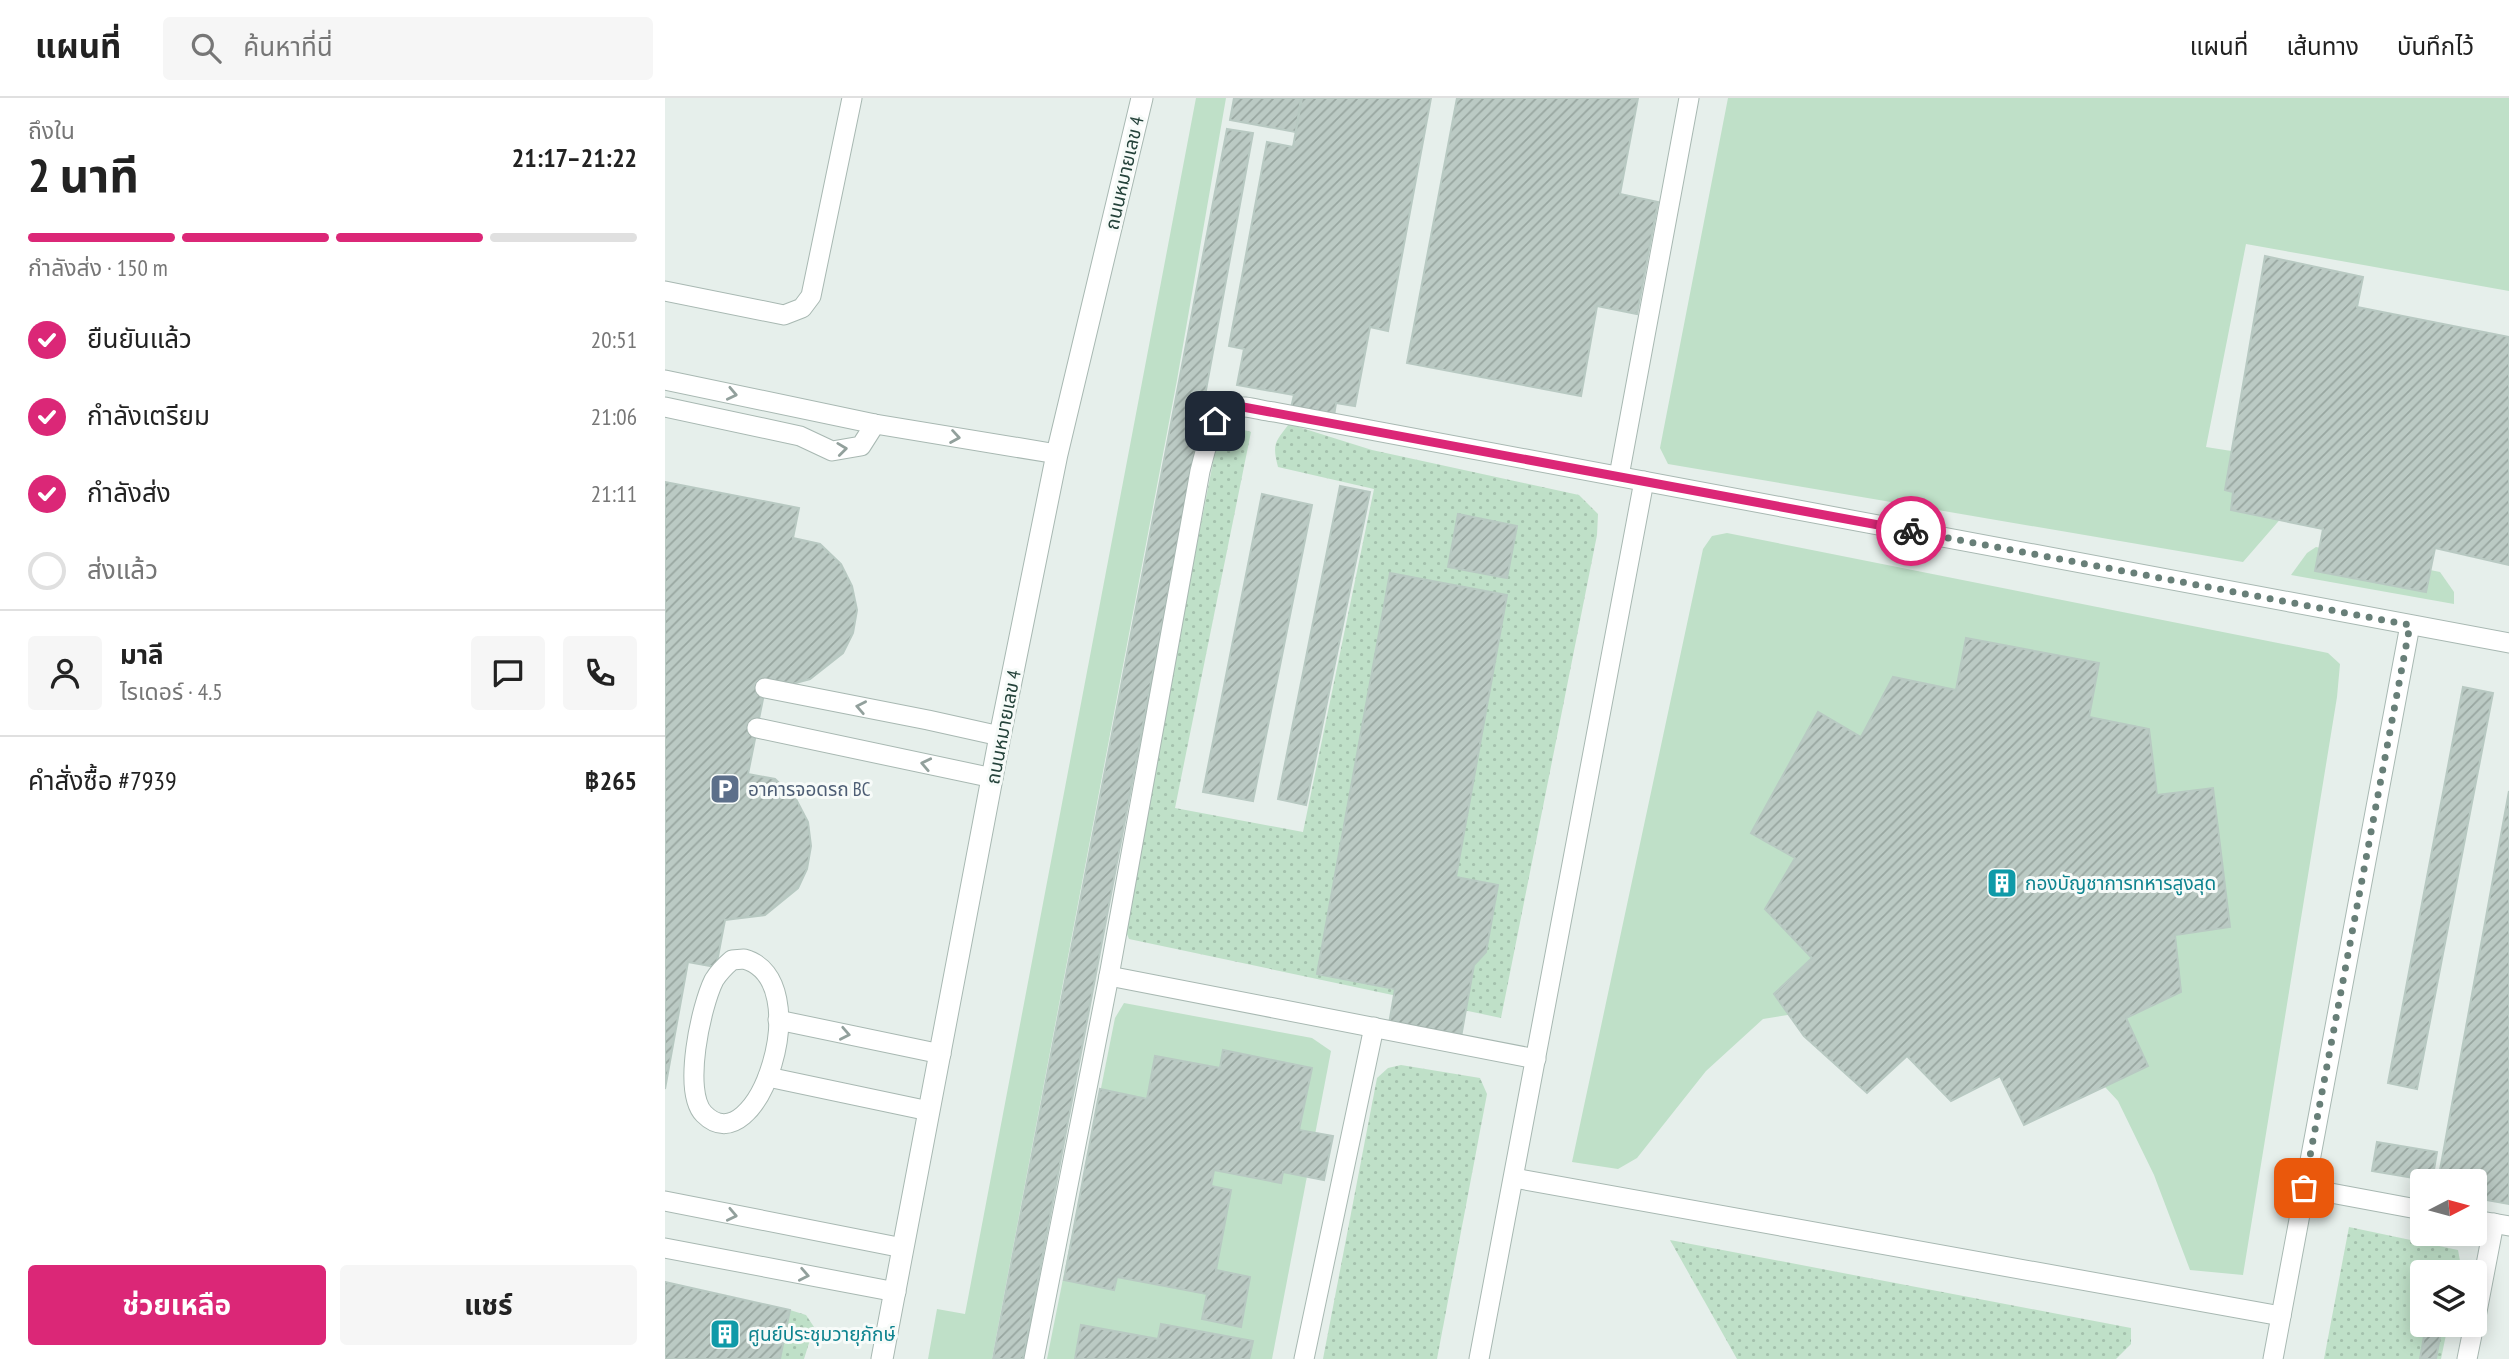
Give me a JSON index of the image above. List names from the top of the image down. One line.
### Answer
{"streets":{"street":["ถนนหมายเลข 4"]},"places":{"parking":["อาคารจอดรถ BC"],"building":["กองบัญชาการทหารสูงสุด","ศูนย์ประชุมวายุภักษ์"]},"north":"right","page":{"header":"แผนที่","search":"ค้นหาที่นี่","nav":["แผนที่","เส้นทาง","บันทึกไว้"],"heading":["2 นาที","ถึงใน","21:17–21:22"],"panel":["มาลี","ไรเดอร์ · 4.5","คำสั่งซื้อ #7939","฿265"],"bar":"กำลังส่ง · 150 m","list":[["ยืนยันแล้ว","20:51"],["กำลังเตรียม","21:06"],["กำลังส่ง","21:11"],"ส่งแล้ว"],"buttons":["ช่วยเหลือ","แชร์"]}}
